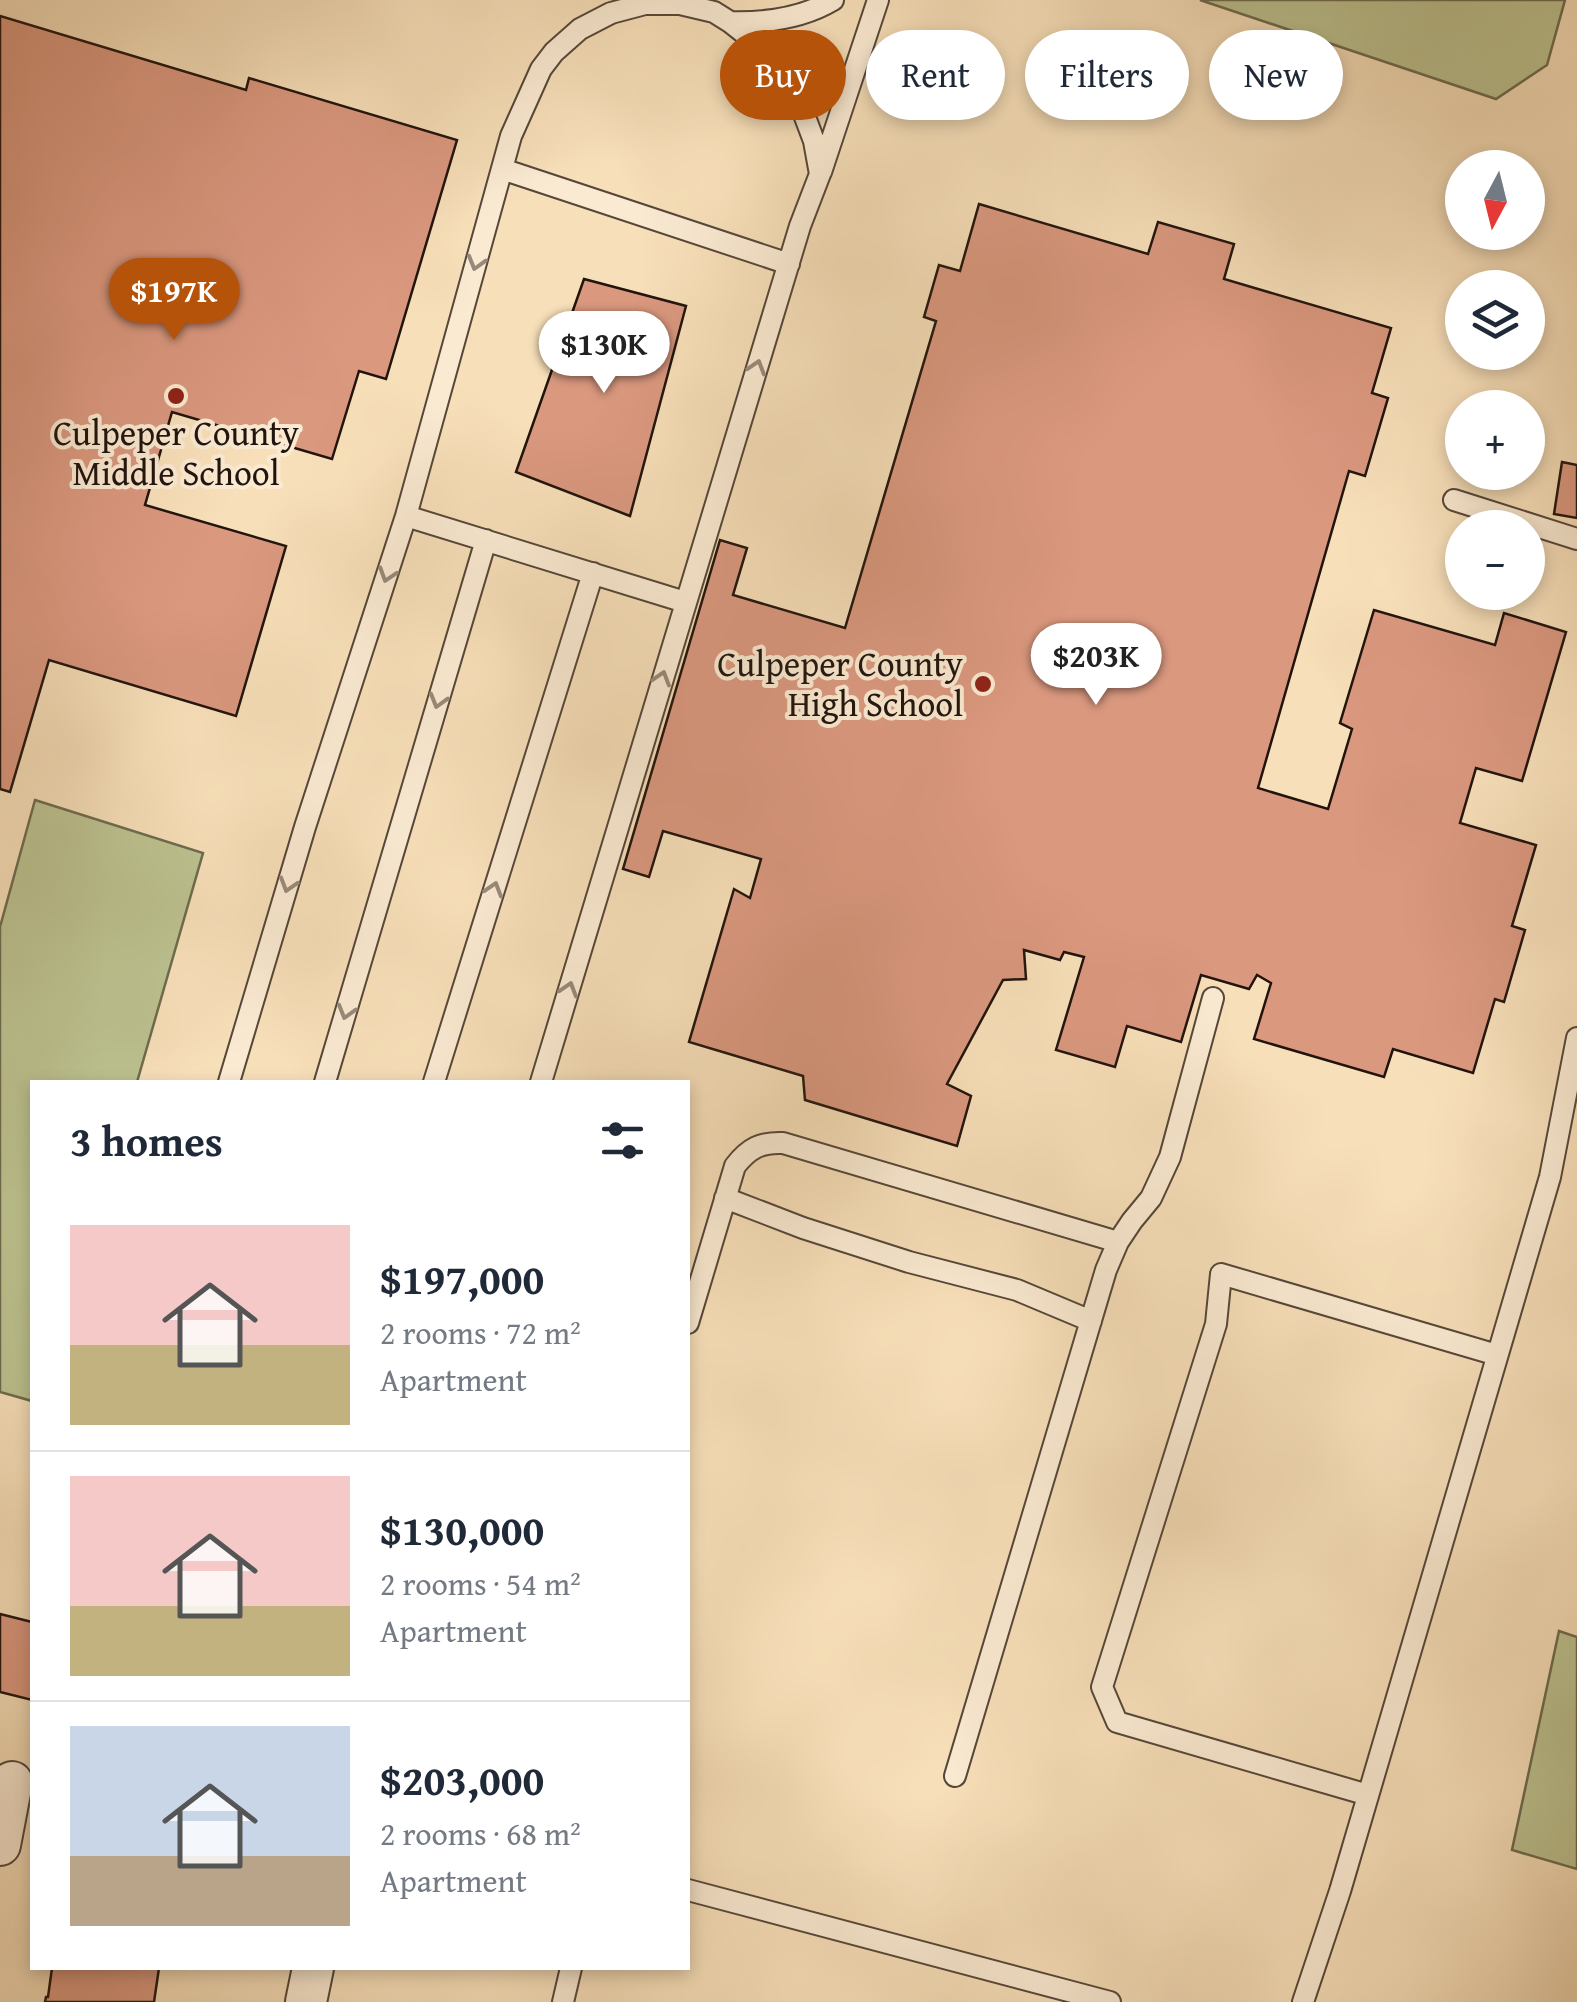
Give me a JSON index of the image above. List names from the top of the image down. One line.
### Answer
{"places":["Culpeper County Middle School","Culpeper County High School"],"north":"bottom","page":{"chip":["Buy","Rent","Filters","New"],"map_buttons":["+","−"],"price":["$197K","$130K","$203K"],"heading":"3 homes","list":[{"name":"$197,000","note":"2 rooms · 72 m² · Apartment"},{"name":"$130,000","note":"2 rooms · 54 m² · Apartment"},{"name":"$203,000","note":"2 rooms · 68 m² · Apartment"}]}}
